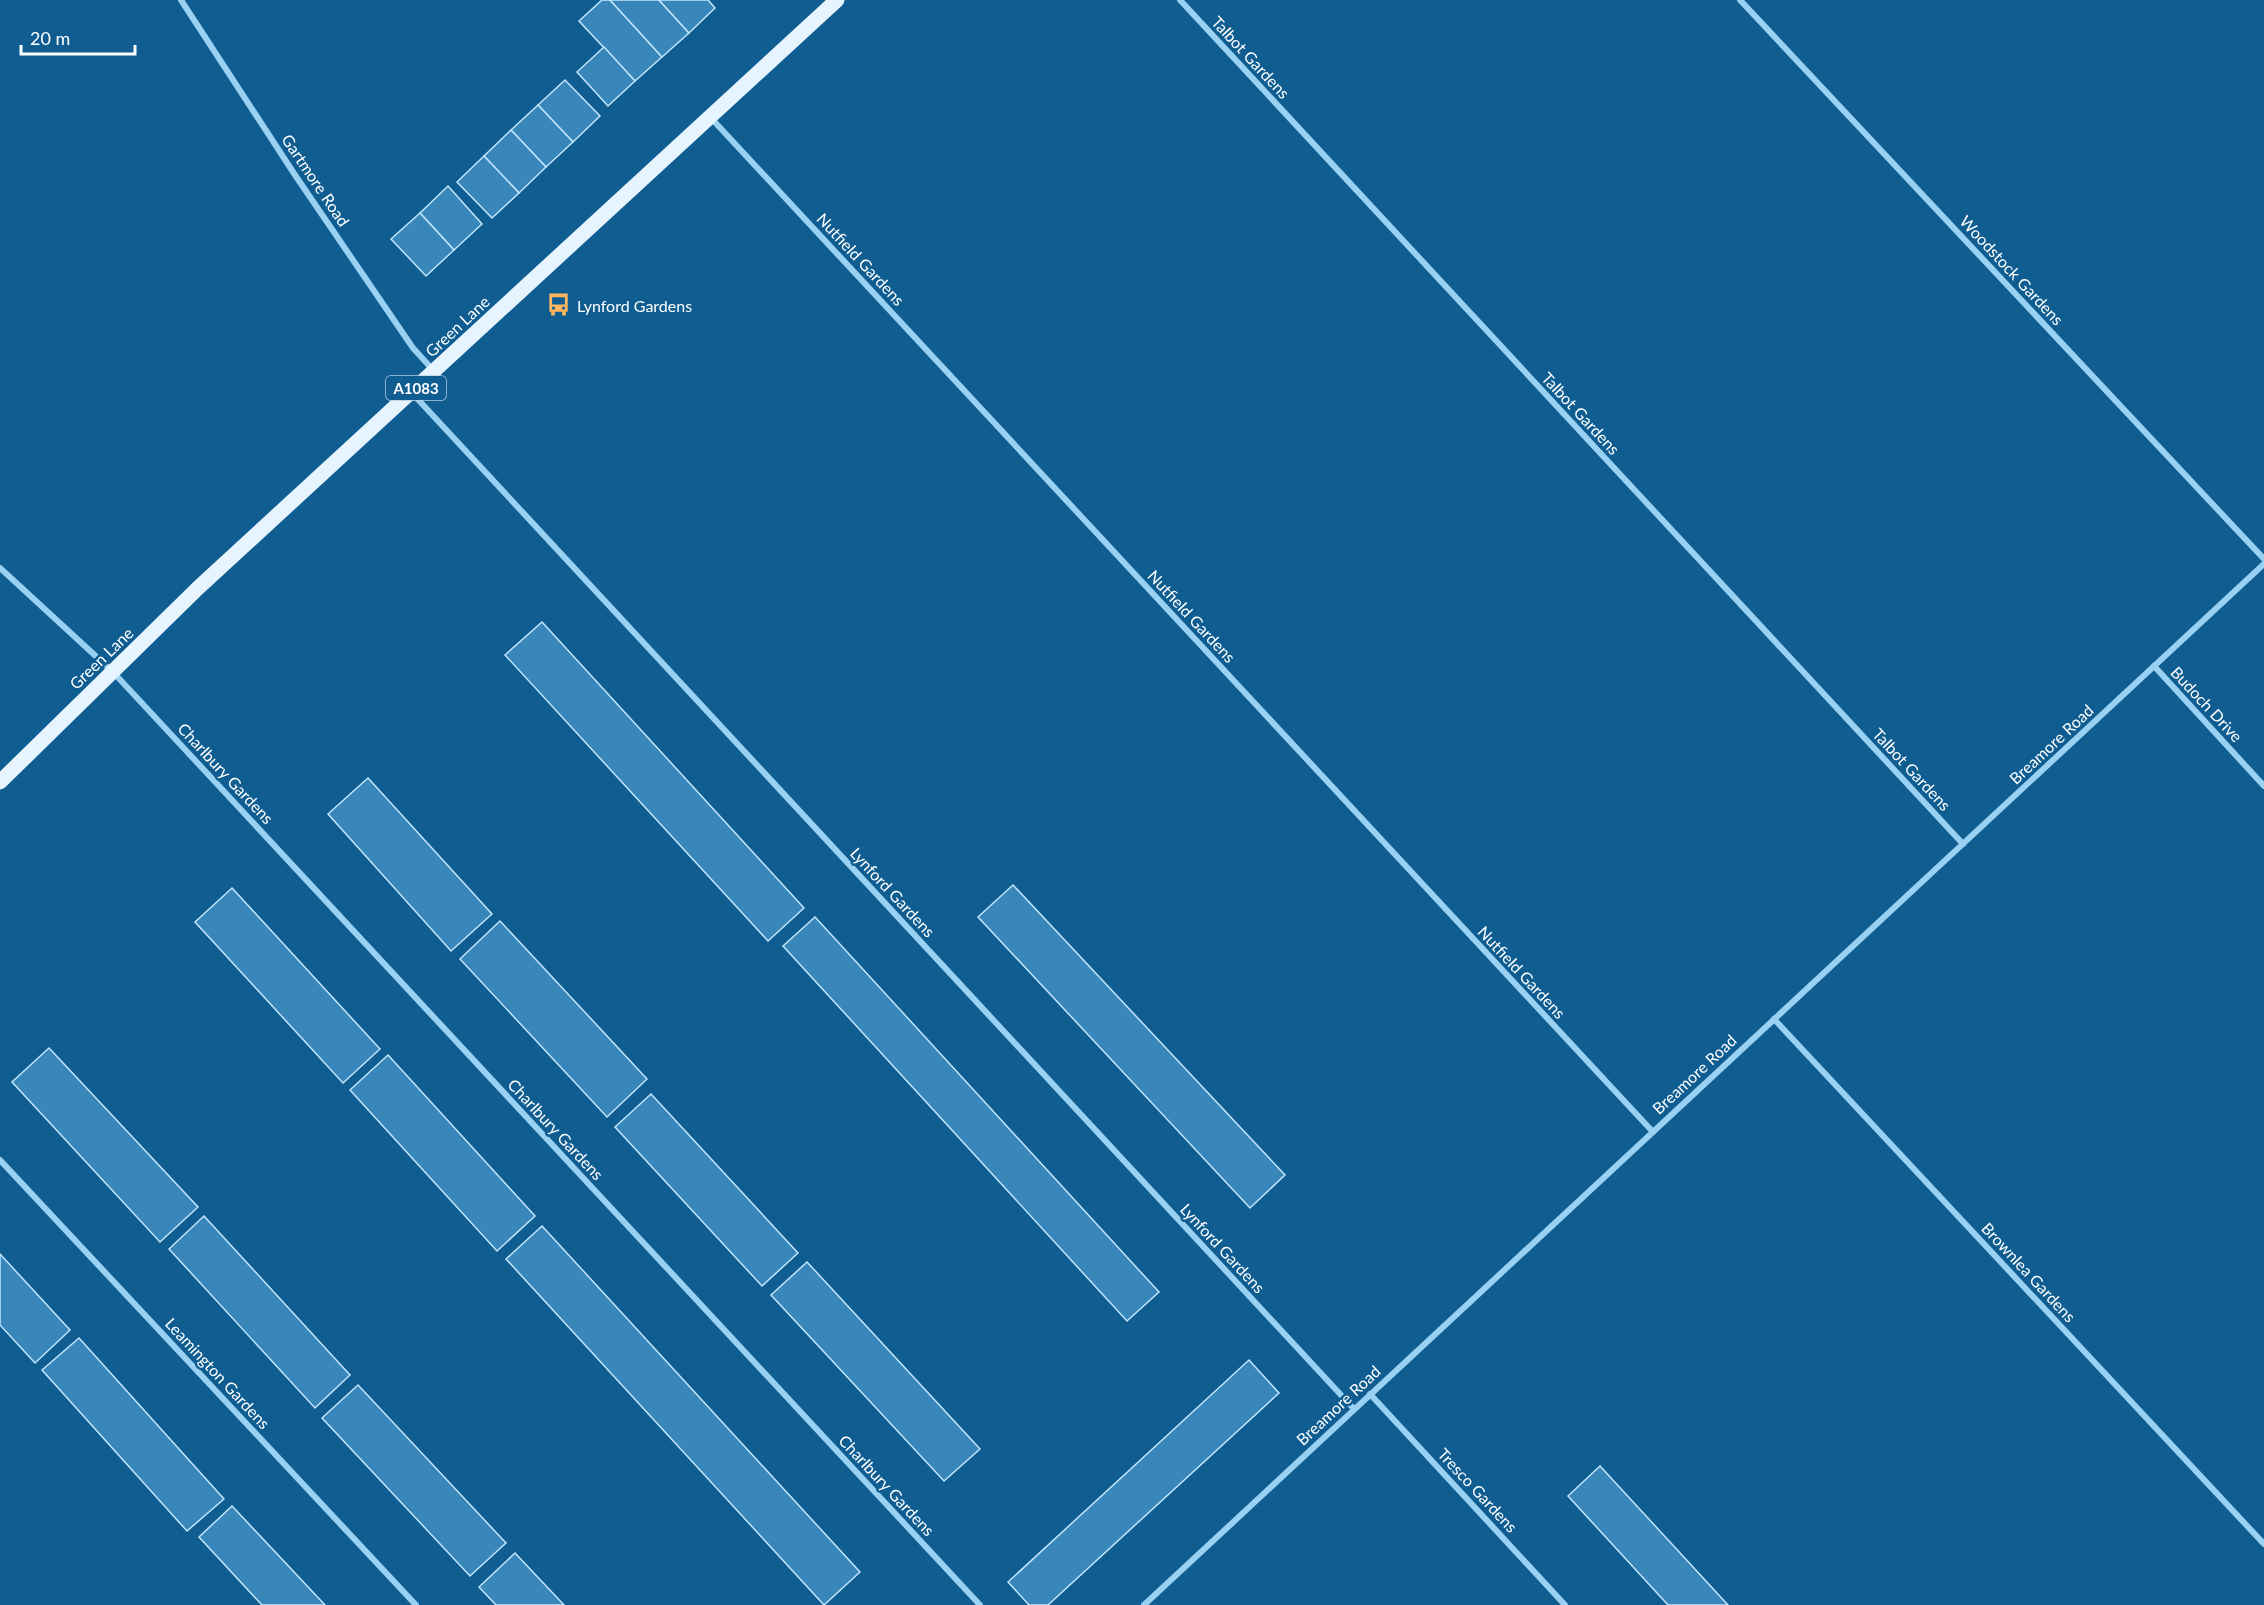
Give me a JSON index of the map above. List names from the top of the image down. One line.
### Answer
{"streets":{"main road":["Green Lane","A1083"],"street":["Talbot Gardens","Gartmore Road","Nutfield Gardens","Woodstock Gardens","Budoch Drive","Breamore Road","Charlbury Gardens","Lynford Gardens","Brownlea Gardens","Leamington Gardens","Tresco Gardens"]},"crossings":[["Talbot Gardens","Breamore Road"],["Gartmore Road","Green Lane"],["Nutfield Gardens","Green Lane"],["Nutfield Gardens","Breamore Road"],["Green Lane","Charlbury Gardens"],["Green Lane","Lynford Gardens"],["Budoch Drive","Breamore Road"],["Breamore Road","Lynford Gardens"],["Breamore Road","Brownlea Gardens"],["Breamore Road","Tresco Gardens"]],"places":{"bus stop":["Lynford Gardens"]},"scale_bar":"20 m"}
